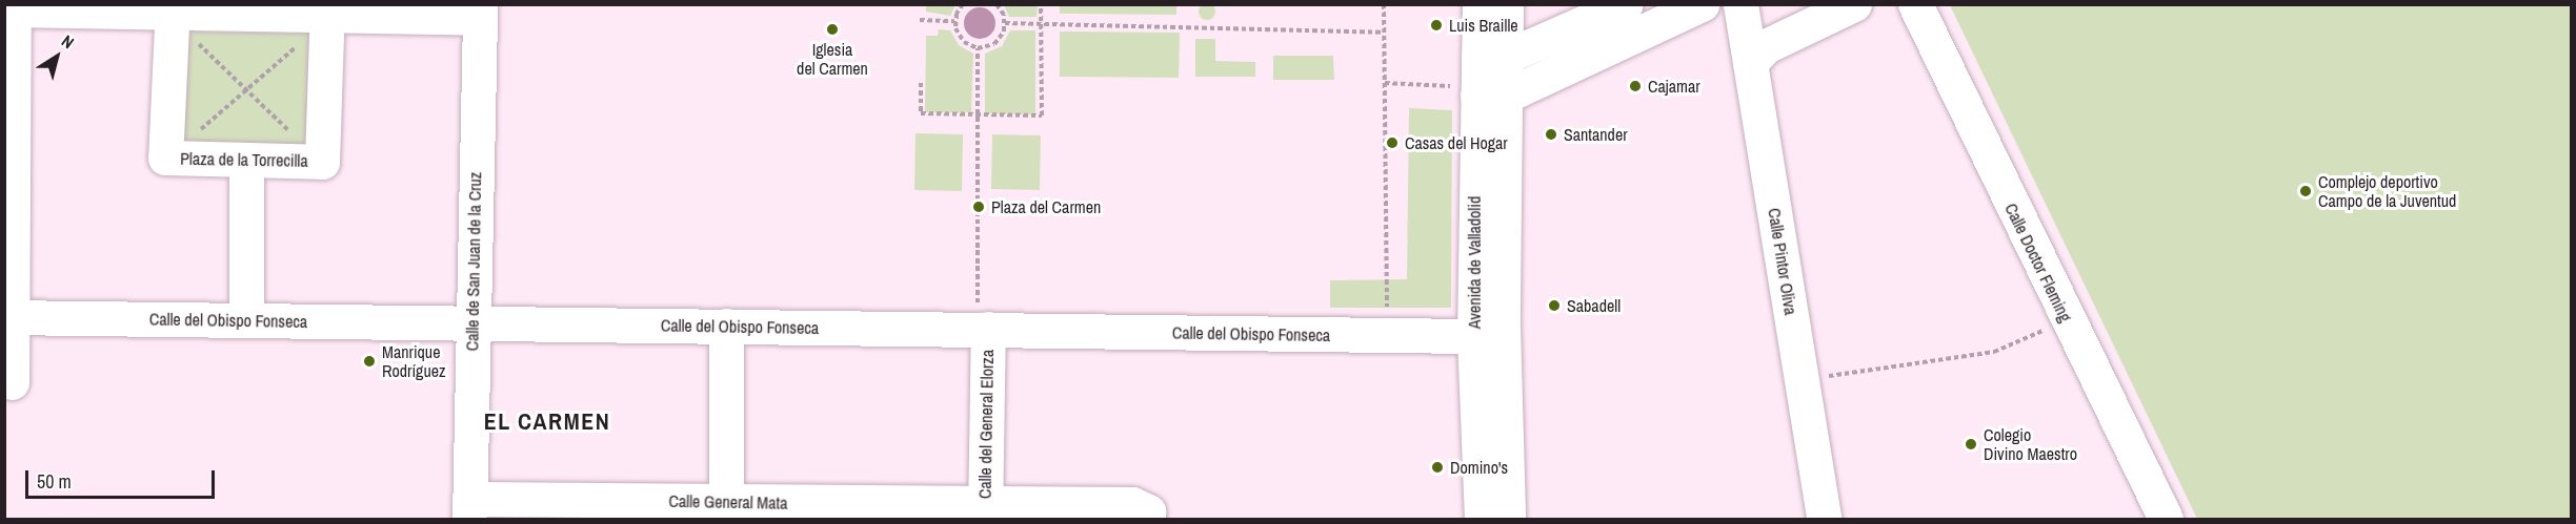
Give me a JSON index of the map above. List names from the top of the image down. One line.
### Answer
{"streets":{"street":["Plaza de la Torrecilla","Calle de San Juan de la Cruz","Calle Pintor Oliva","Avenida de Valladolid","Calle Doctor Fleming","Calle del Obispo Fonseca","Calle del General Elorza","Calle General Mata"]},"crossings":[["Calle de San Juan de la Cruz","Calle del Obispo Fonseca"],["Calle de San Juan de la Cruz","Calle General Mata"],["Avenida de Valladolid","Calle del Obispo Fonseca"],["Calle del Obispo Fonseca","Calle del General Elorza"],["Calle del General Elorza","Calle General Mata"]],"districts":["EL CARMEN"],"places":["Luis Braille","Iglesia del Carmen","Cajamar","Santander","Casas del Hogar","Complejo deportivo Campo de la Juventud","Plaza del Carmen","Sabadell","Manrique Rodríguez","Colegio Divino Maestro","Domino's"],"scale_bar":"50 m","north":"top right"}
